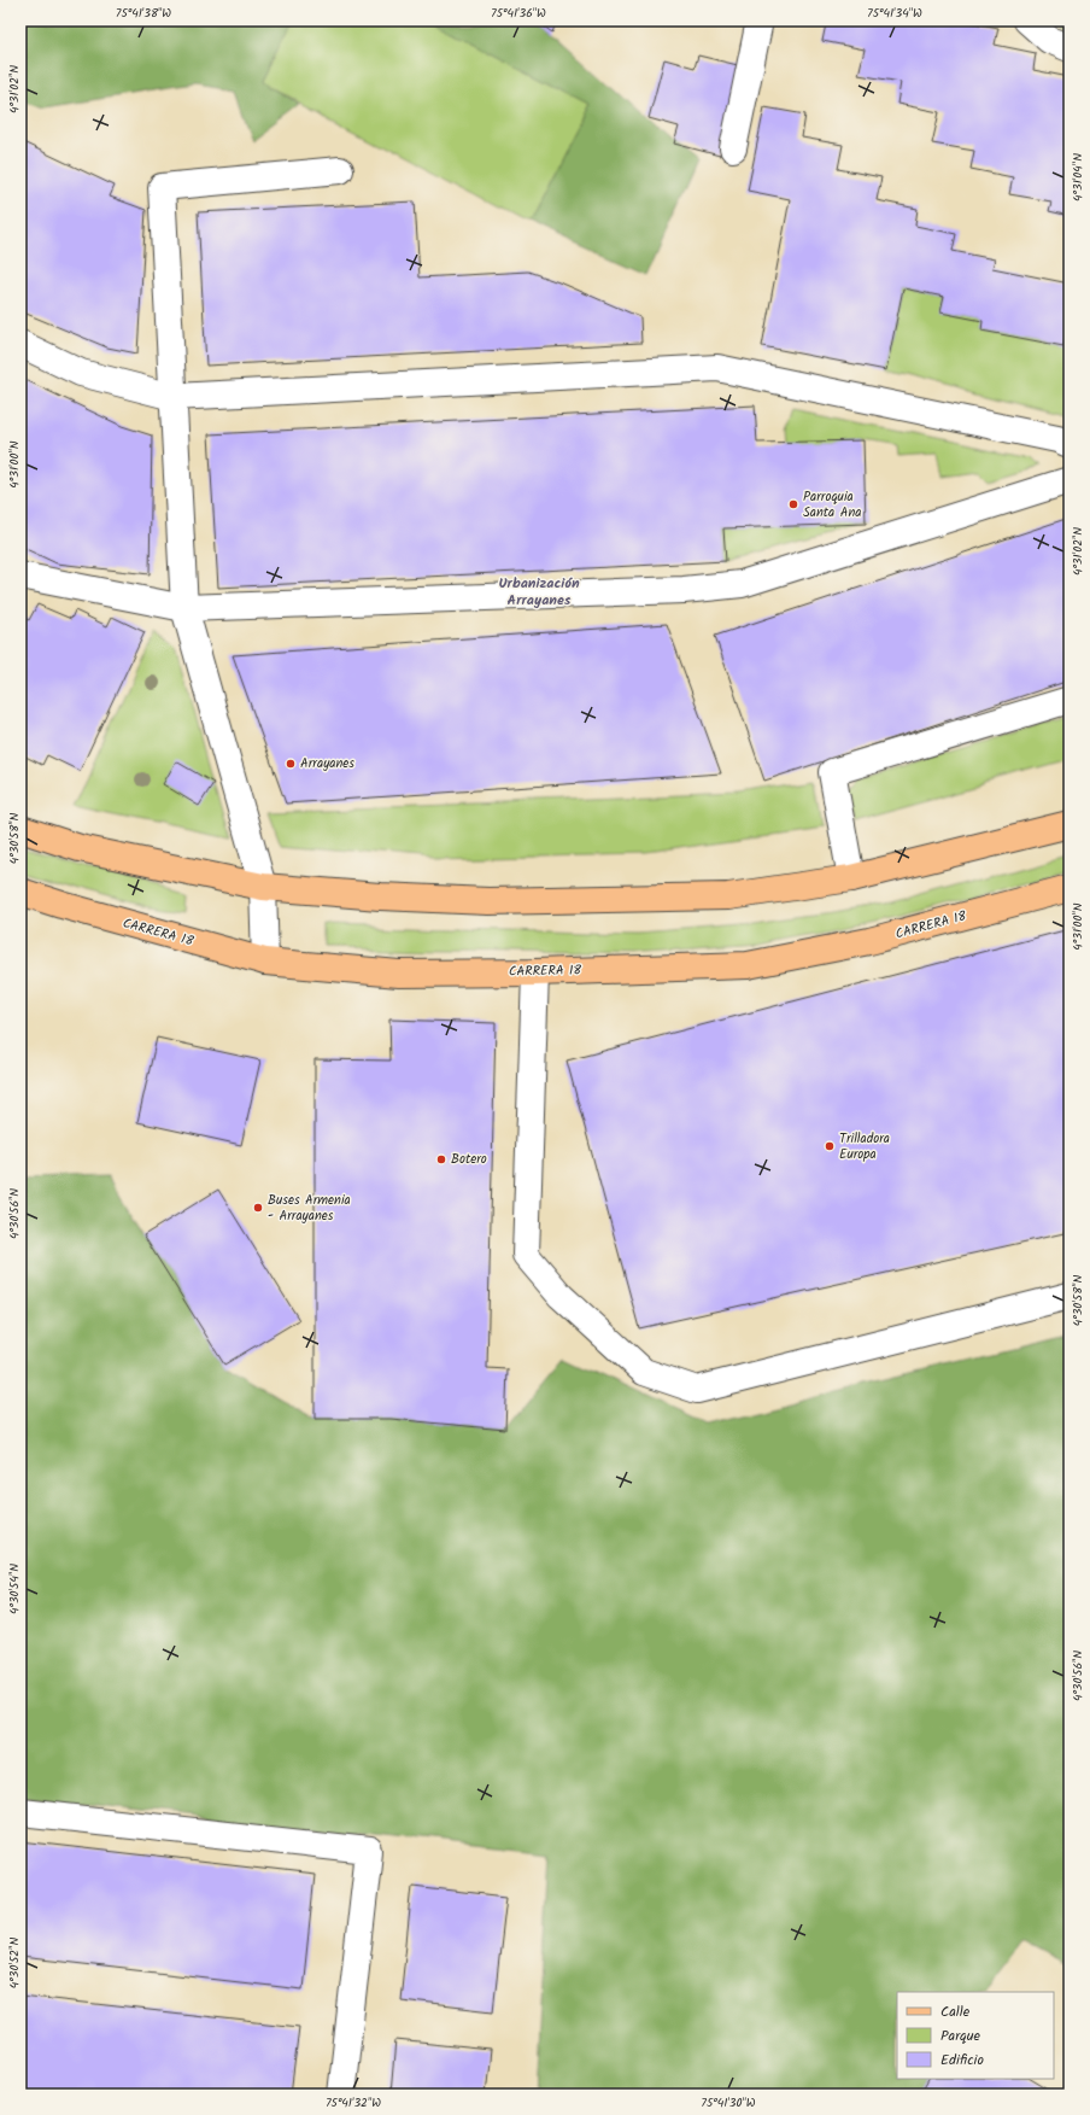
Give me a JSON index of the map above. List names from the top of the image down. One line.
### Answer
{"streets":{"main road":["CARRERA 18"]},"districts":["Urbanización Arrayanes"],"places":["Parroquia Santa Ana","Arrayanes","Trilladora Europa","Botero","Buses Armenia - Arrayanes"],"legend":["Calle","Parque","Edificio"],"coordinates":["75°41'38\"W","75°41'36\"W","75°41'34\"W","4°31'02\"N","4°31'04\"N","4°31'00\"N","4°30'58\"N","4°30'56\"N","4°30'54\"N","4°30'52\"N","75°41'32\"W","75°41'30\"W"]}
